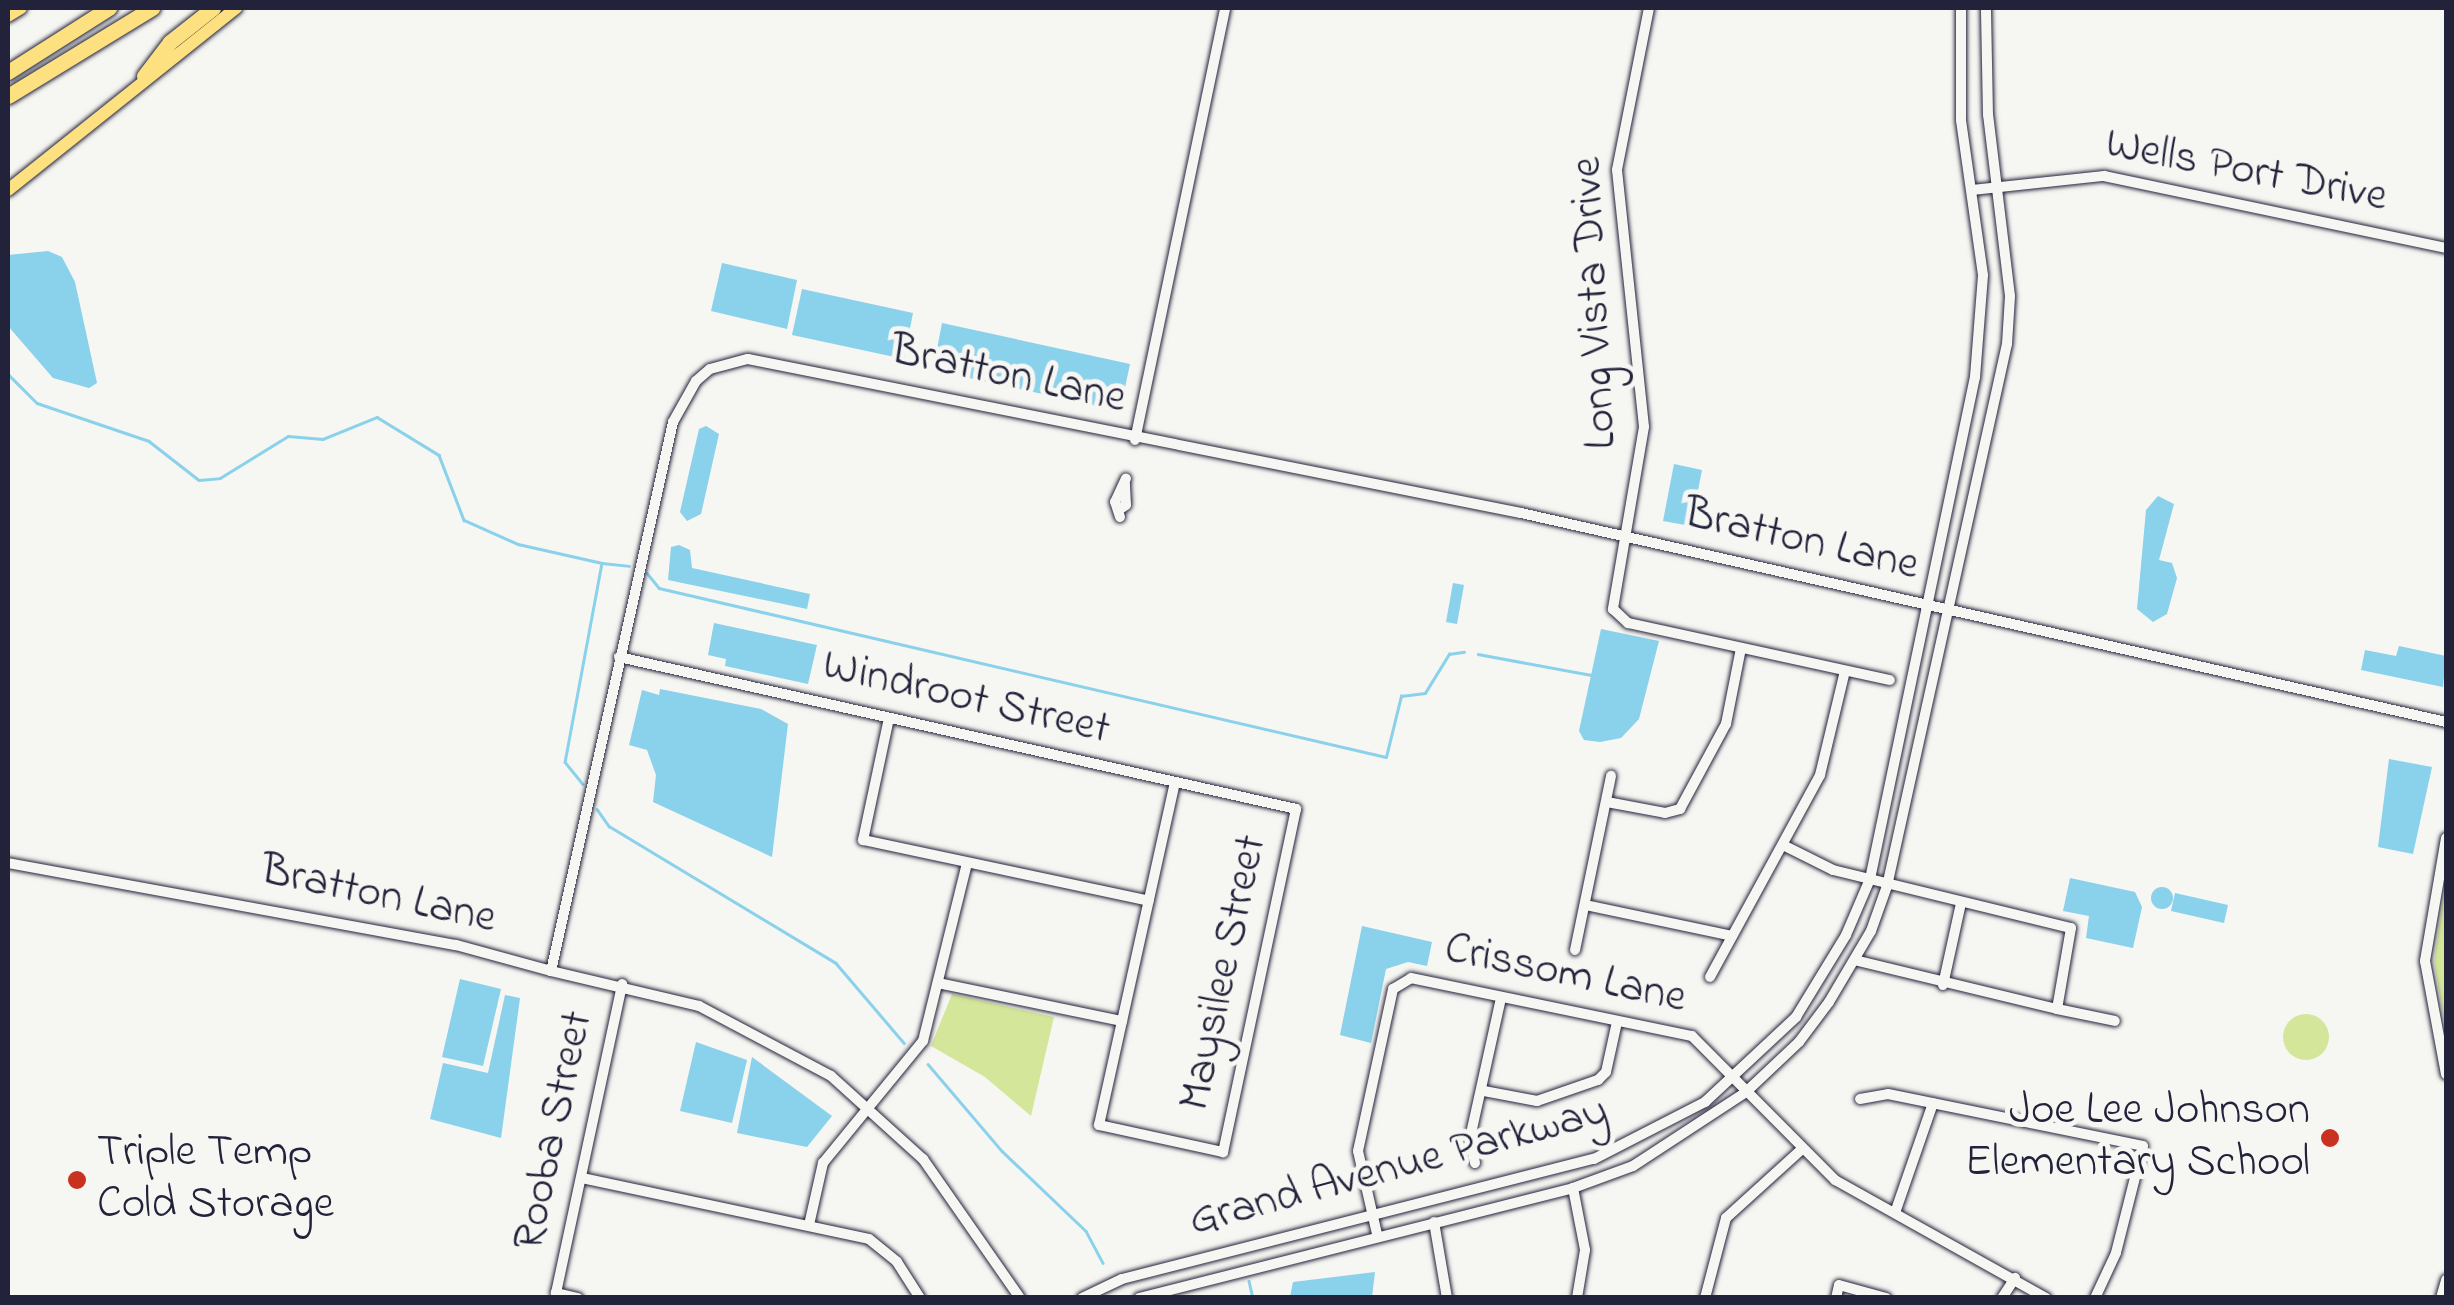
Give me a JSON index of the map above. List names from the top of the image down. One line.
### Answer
{"streets":{"street":["Wells Port Drive","Long Vista Drive","Bratton Lane","Windroot Street","Maysilee Street","Crissom Lane","Rooba Street","Grand Avenue Parkway"]},"crossings":[["Wells Port Drive","Grand Avenue Parkway"],["Long Vista Drive","Bratton Lane"],["Bratton Lane","Windroot Street"],["Bratton Lane","Grand Avenue Parkway"],["Windroot Street","Maysilee Street"],["Crissom Lane","Grand Avenue Parkway"]],"places":["Joe Lee Johnson Elementary School","Triple Temp Cold Storage"]}
